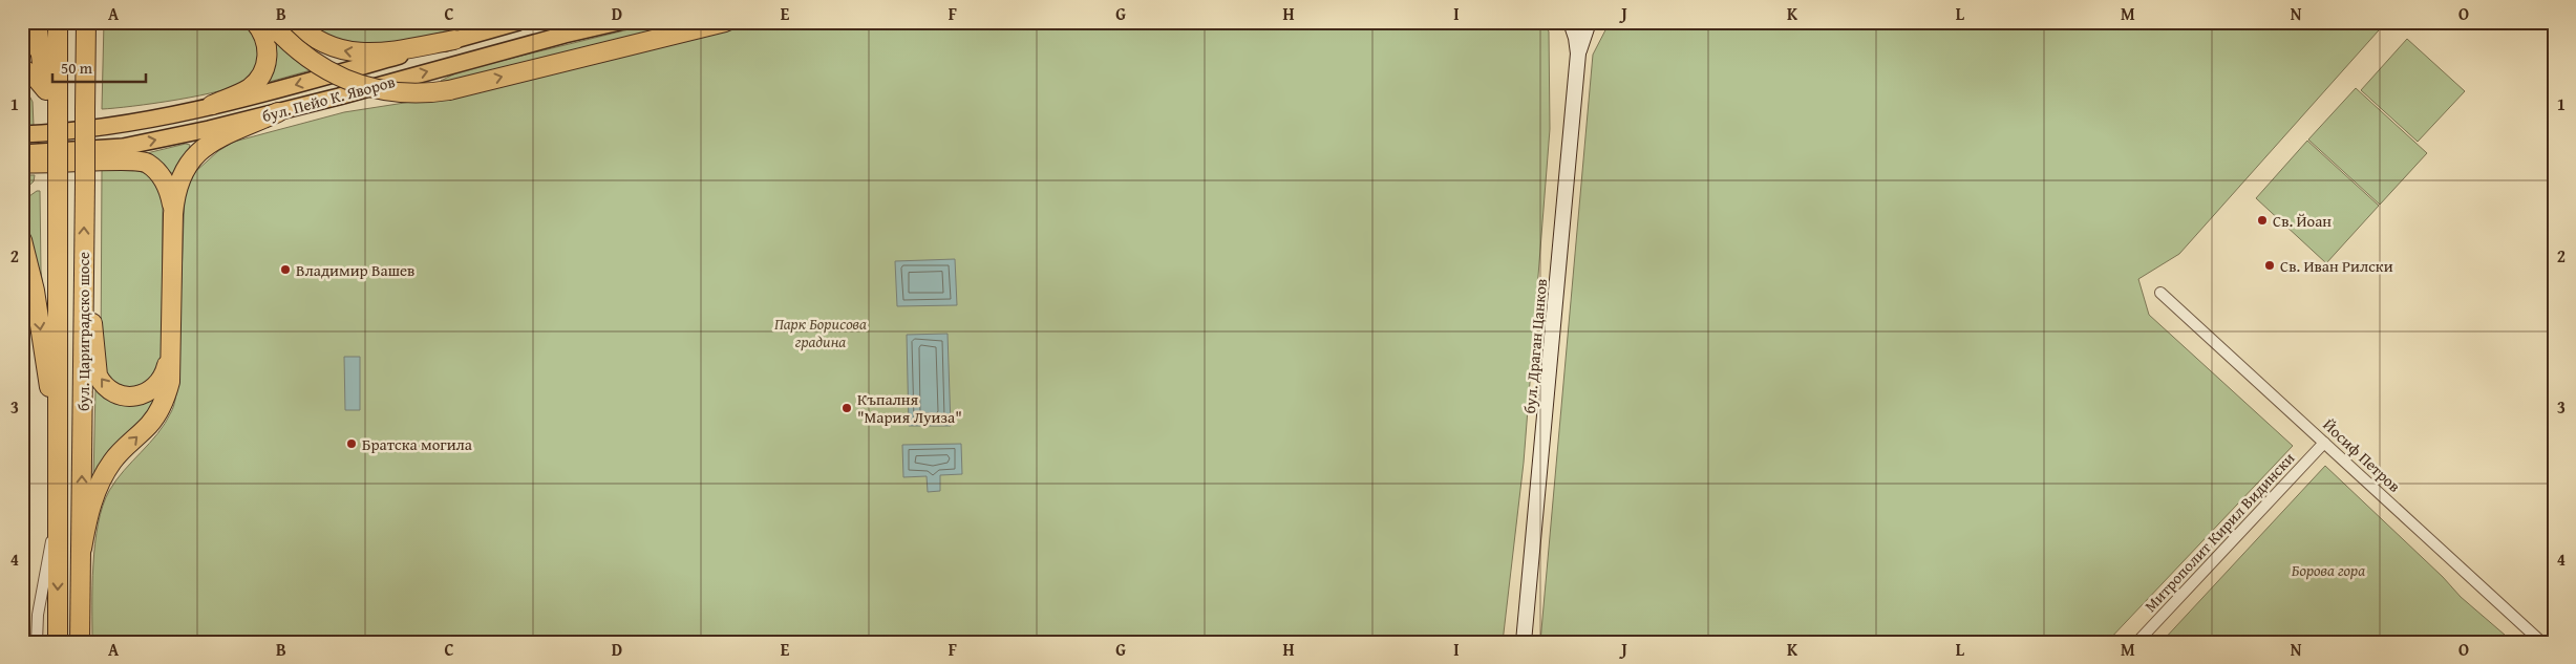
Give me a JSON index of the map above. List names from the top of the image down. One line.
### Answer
{"streets":{"highway":["бул. Цариградско шосе"],"main road":["бул. Пейо К. Яворов"],"street":["бул. Драган Цанков","Йосиф Петров","Митрополит Кирил Видински"]},"crossings":[["Йосиф Петров","Митрополит Кирил Видински"]],"parks":["Парк Борисова градина","Борова гора"],"places":["Св. Йоан","Св. Иван Рилски","Владимир Вашев","Къпалня \"Мария Луиза\"","Братска могила"],"scale_bar":"50 m","grid":{"columns":["A","B","C","D","E","F","G","H","I","J","K","L","M","N","O"],"rows":["1","2","3","4"]}}
